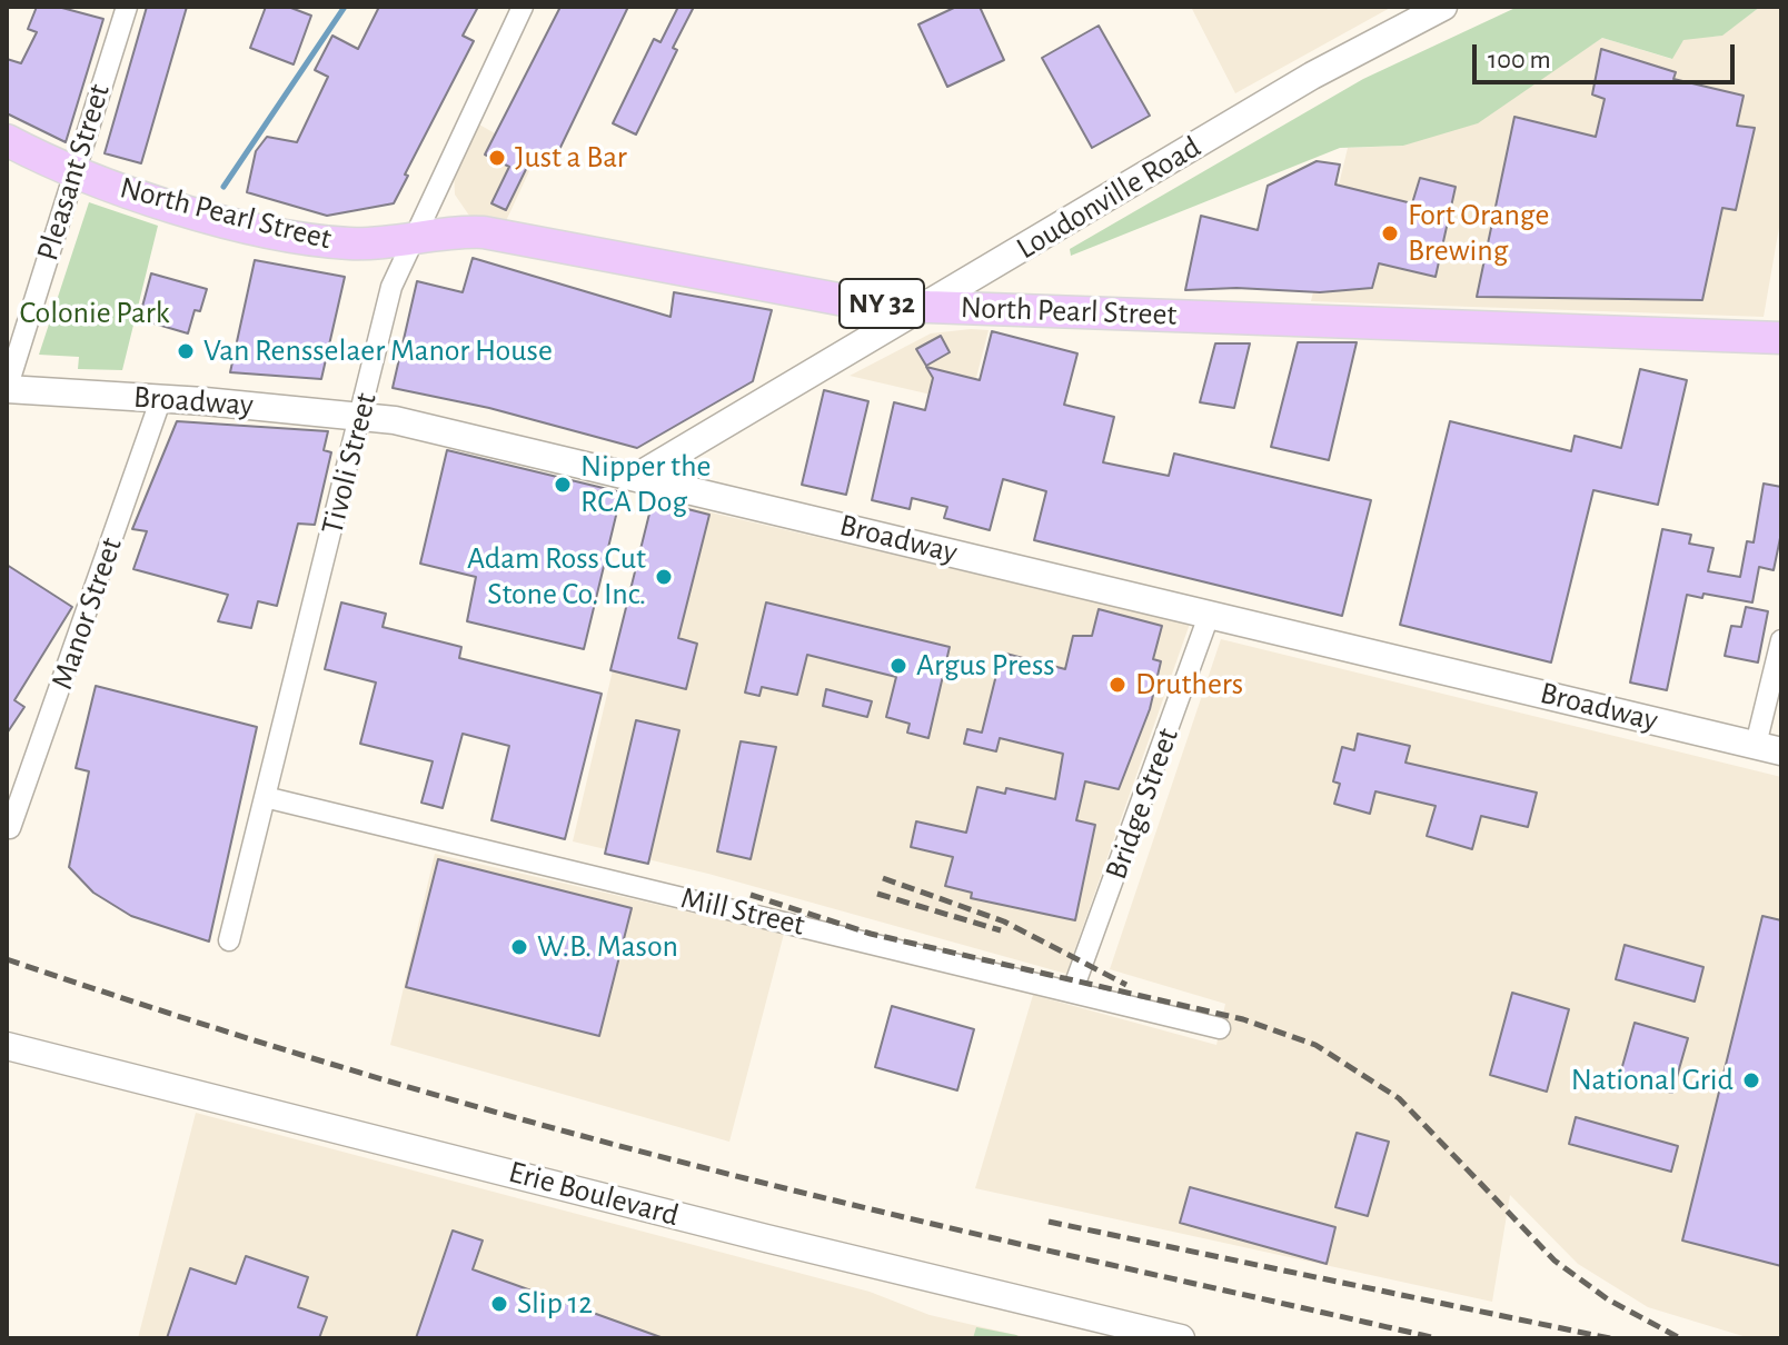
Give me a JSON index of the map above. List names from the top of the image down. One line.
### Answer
{"streets":{"main road":["North Pearl Street","NY 32"],"street":["Pleasant Street","Loudonville Road","Broadway","Tivoli Street","Manor Street","Bridge Street","Mill Street","Erie Boulevard"]},"crossings":[["Pleasant Street","North Pearl Street"],["Pleasant Street","Broadway"],["Loudonville Road","North Pearl Street"],["Loudonville Road","Broadway"],["North Pearl Street","Tivoli Street"],["Broadway","Tivoli Street"],["Broadway","Manor Street"],["Broadway","Bridge Street"],["Tivoli Street","Mill Street"],["Bridge Street","Mill Street"]],"parks":["Colonie Park"],"places":["Just a Bar","Fort Orange Brewing","Van Rensselaer Manor House","Nipper the RCA Dog","Adam Ross Cut Stone Co. Inc.","Argus Press","Druthers","W.B. Mason","National Grid","Slip 12"],"scale_bar":"100 m"}
